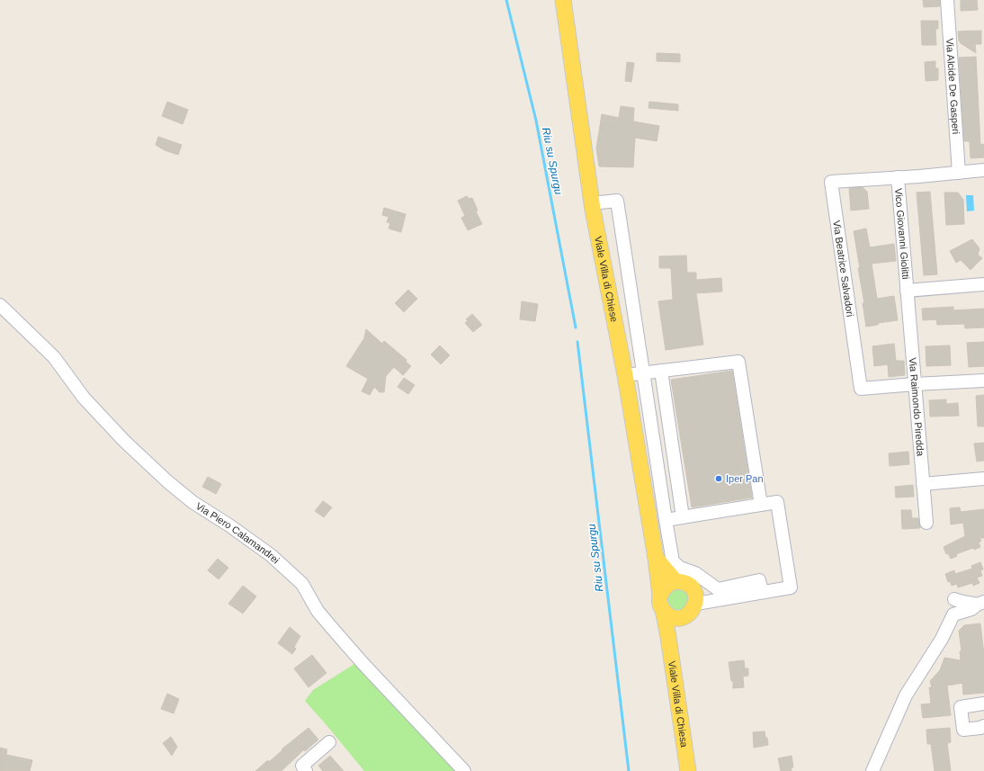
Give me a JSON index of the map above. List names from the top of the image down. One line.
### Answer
{"streets":{"main road":["Viale Villa di Chiese","Viale Villa di Chiesa"],"street":["Via Alcide De Gasperi","Vico Giovanni Giolitti","Via Beatrice Salvadori","Via Raimondo Piredda","Via Piero Calamandrei"]},"crossings":[["Via Alcide De Gasperi","Via Beatrice Salvadori"],["Vico Giovanni Giolitti","Via Beatrice Salvadori"],["Vico Giovanni Giolitti","Via Raimondo Piredda"],["Via Beatrice Salvadori","Via Raimondo Piredda"],["Viale Villa di Chiese","Viale Villa di Chiesa"]],"water":["Riu su Spurgu"],"places":["Iper Pan"]}
